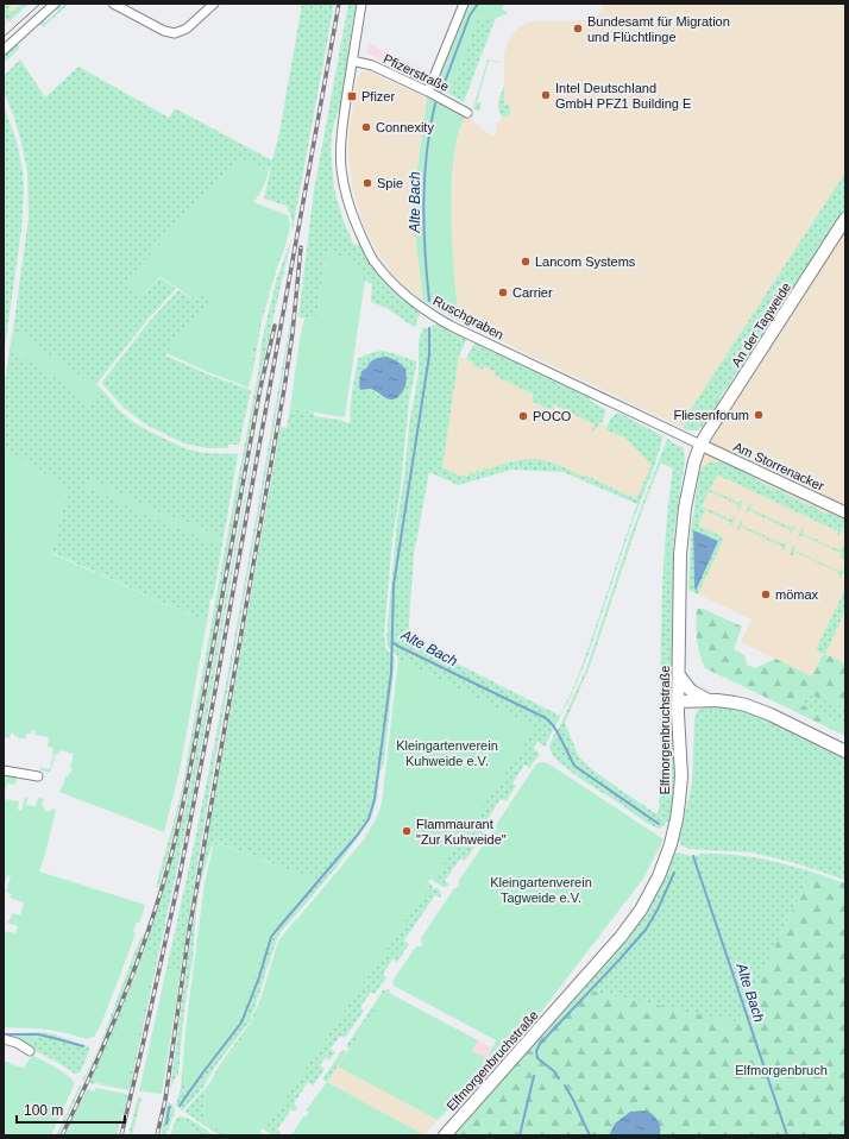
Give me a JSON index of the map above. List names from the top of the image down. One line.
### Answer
{"streets":{"main road":["An der Tagweide","Elfmorgenbruchstraße"],"street":["Pfizerstraße","Ruschgraben","Am Storrenacker"]},"crossings":[["Pfizerstraße","Ruschgraben"],["Ruschgraben","An der Tagweide"],["Ruschgraben","Am Storrenacker"],["Ruschgraben","Elfmorgenbruchstraße"],["An der Tagweide","Am Storrenacker"],["An der Tagweide","Elfmorgenbruchstraße"],["Am Storrenacker","Elfmorgenbruchstraße"]],"water":["Alte Bach"],"parks":["Kleingartenverein Kuhweide e.V.","Kleingartenverein Tagweide e.V.","Elfmorgenbruch"],"places":{"other":["Bundesamt für Migration und Flüchtlinge","Intel Deutschland GmbH PFZ1 Building E","Connexity","Spie","Lancom Systems","Carrier","Fliesenforum","POCO","mömax","Flammaurant \"Zur Kuhweide\""],"transit":["Pfizer"]},"scale_bar":"100 m"}
